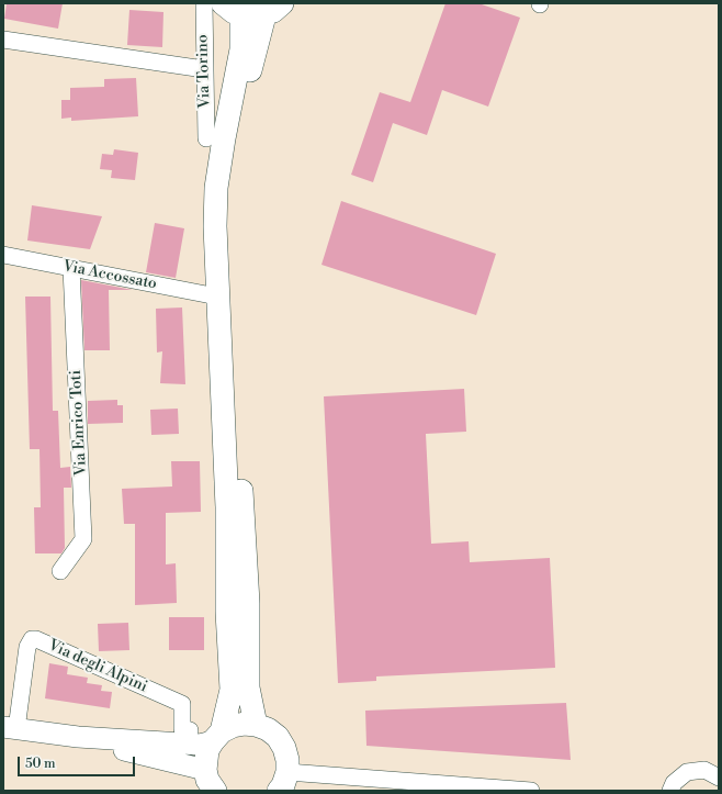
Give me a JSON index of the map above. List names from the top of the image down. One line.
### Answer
{"streets":{"street":["Via Torino","Via Accossato","Via Enrico Toti","Via degli Alpini"]},"crossings":[["Via Accossato","Via Enrico Toti"]],"scale_bar":"50 m"}
